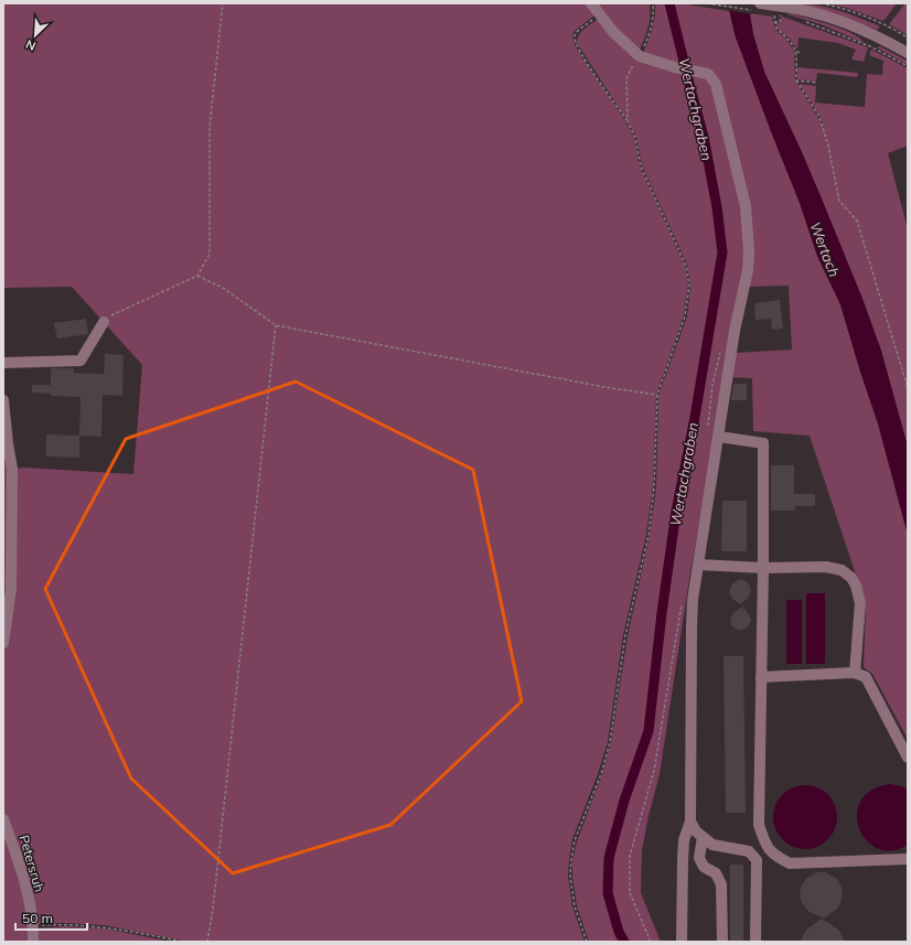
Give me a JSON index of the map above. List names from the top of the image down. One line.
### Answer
{"streets":{"street":["Petersruh"]},"water":["Wertachgraben","Wertach"],"scale_bar":"50 m","north":"bottom left"}
